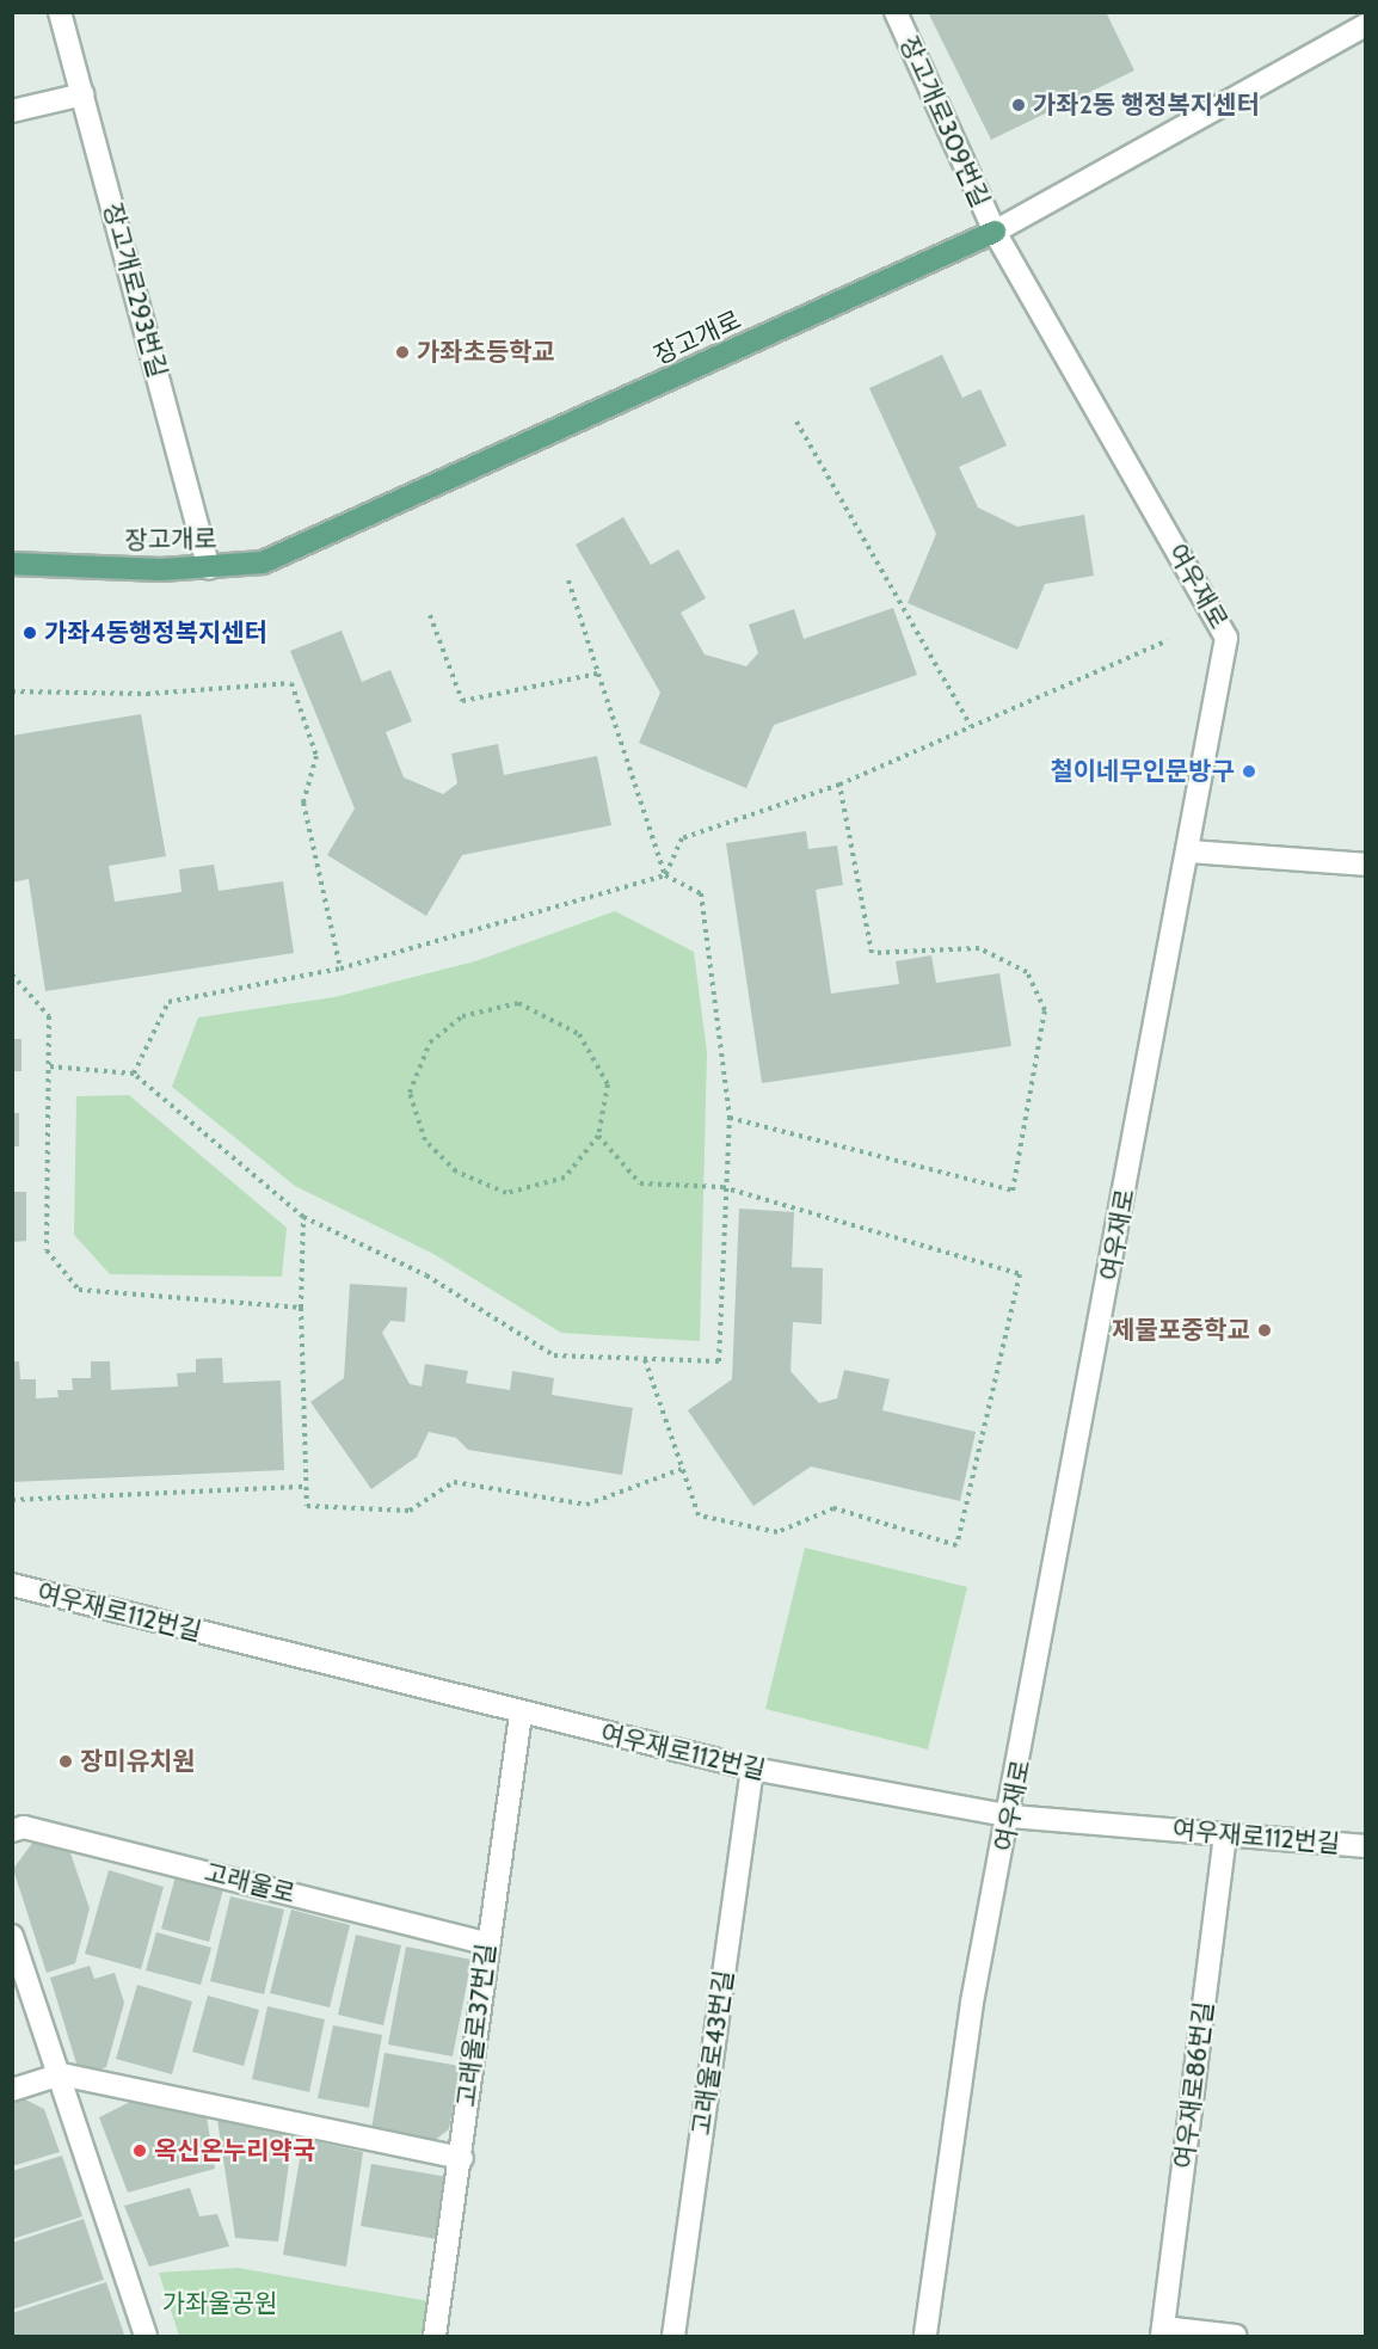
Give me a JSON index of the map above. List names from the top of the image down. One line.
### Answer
{"streets":{"main road":["장고개로"],"street":["장고개로309번길","장고개로293번길","여우재로","여우재로112번길","고래울로","고래울로37번길","고래울로43번길","여우재로86번길"]},"crossings":[["장고개로309번길","장고개로"],["장고개로309번길","여우재로"],["장고개로293번길","장고개로"],["장고개로","여우재로"],["여우재로","여우재로112번길"],["여우재로112번길","고래울로37번길"],["여우재로112번길","고래울로43번길"],["여우재로112번길","여우재로86번길"],["고래울로","고래울로37번길"]],"parks":["가좌울공원"],"places":["가좌2동 행정복지센터","가좌초등학교","가좌4동행정복지센터","철이네무인문방구","제물포중학교","장미유치원","옥신온누리약국"]}
